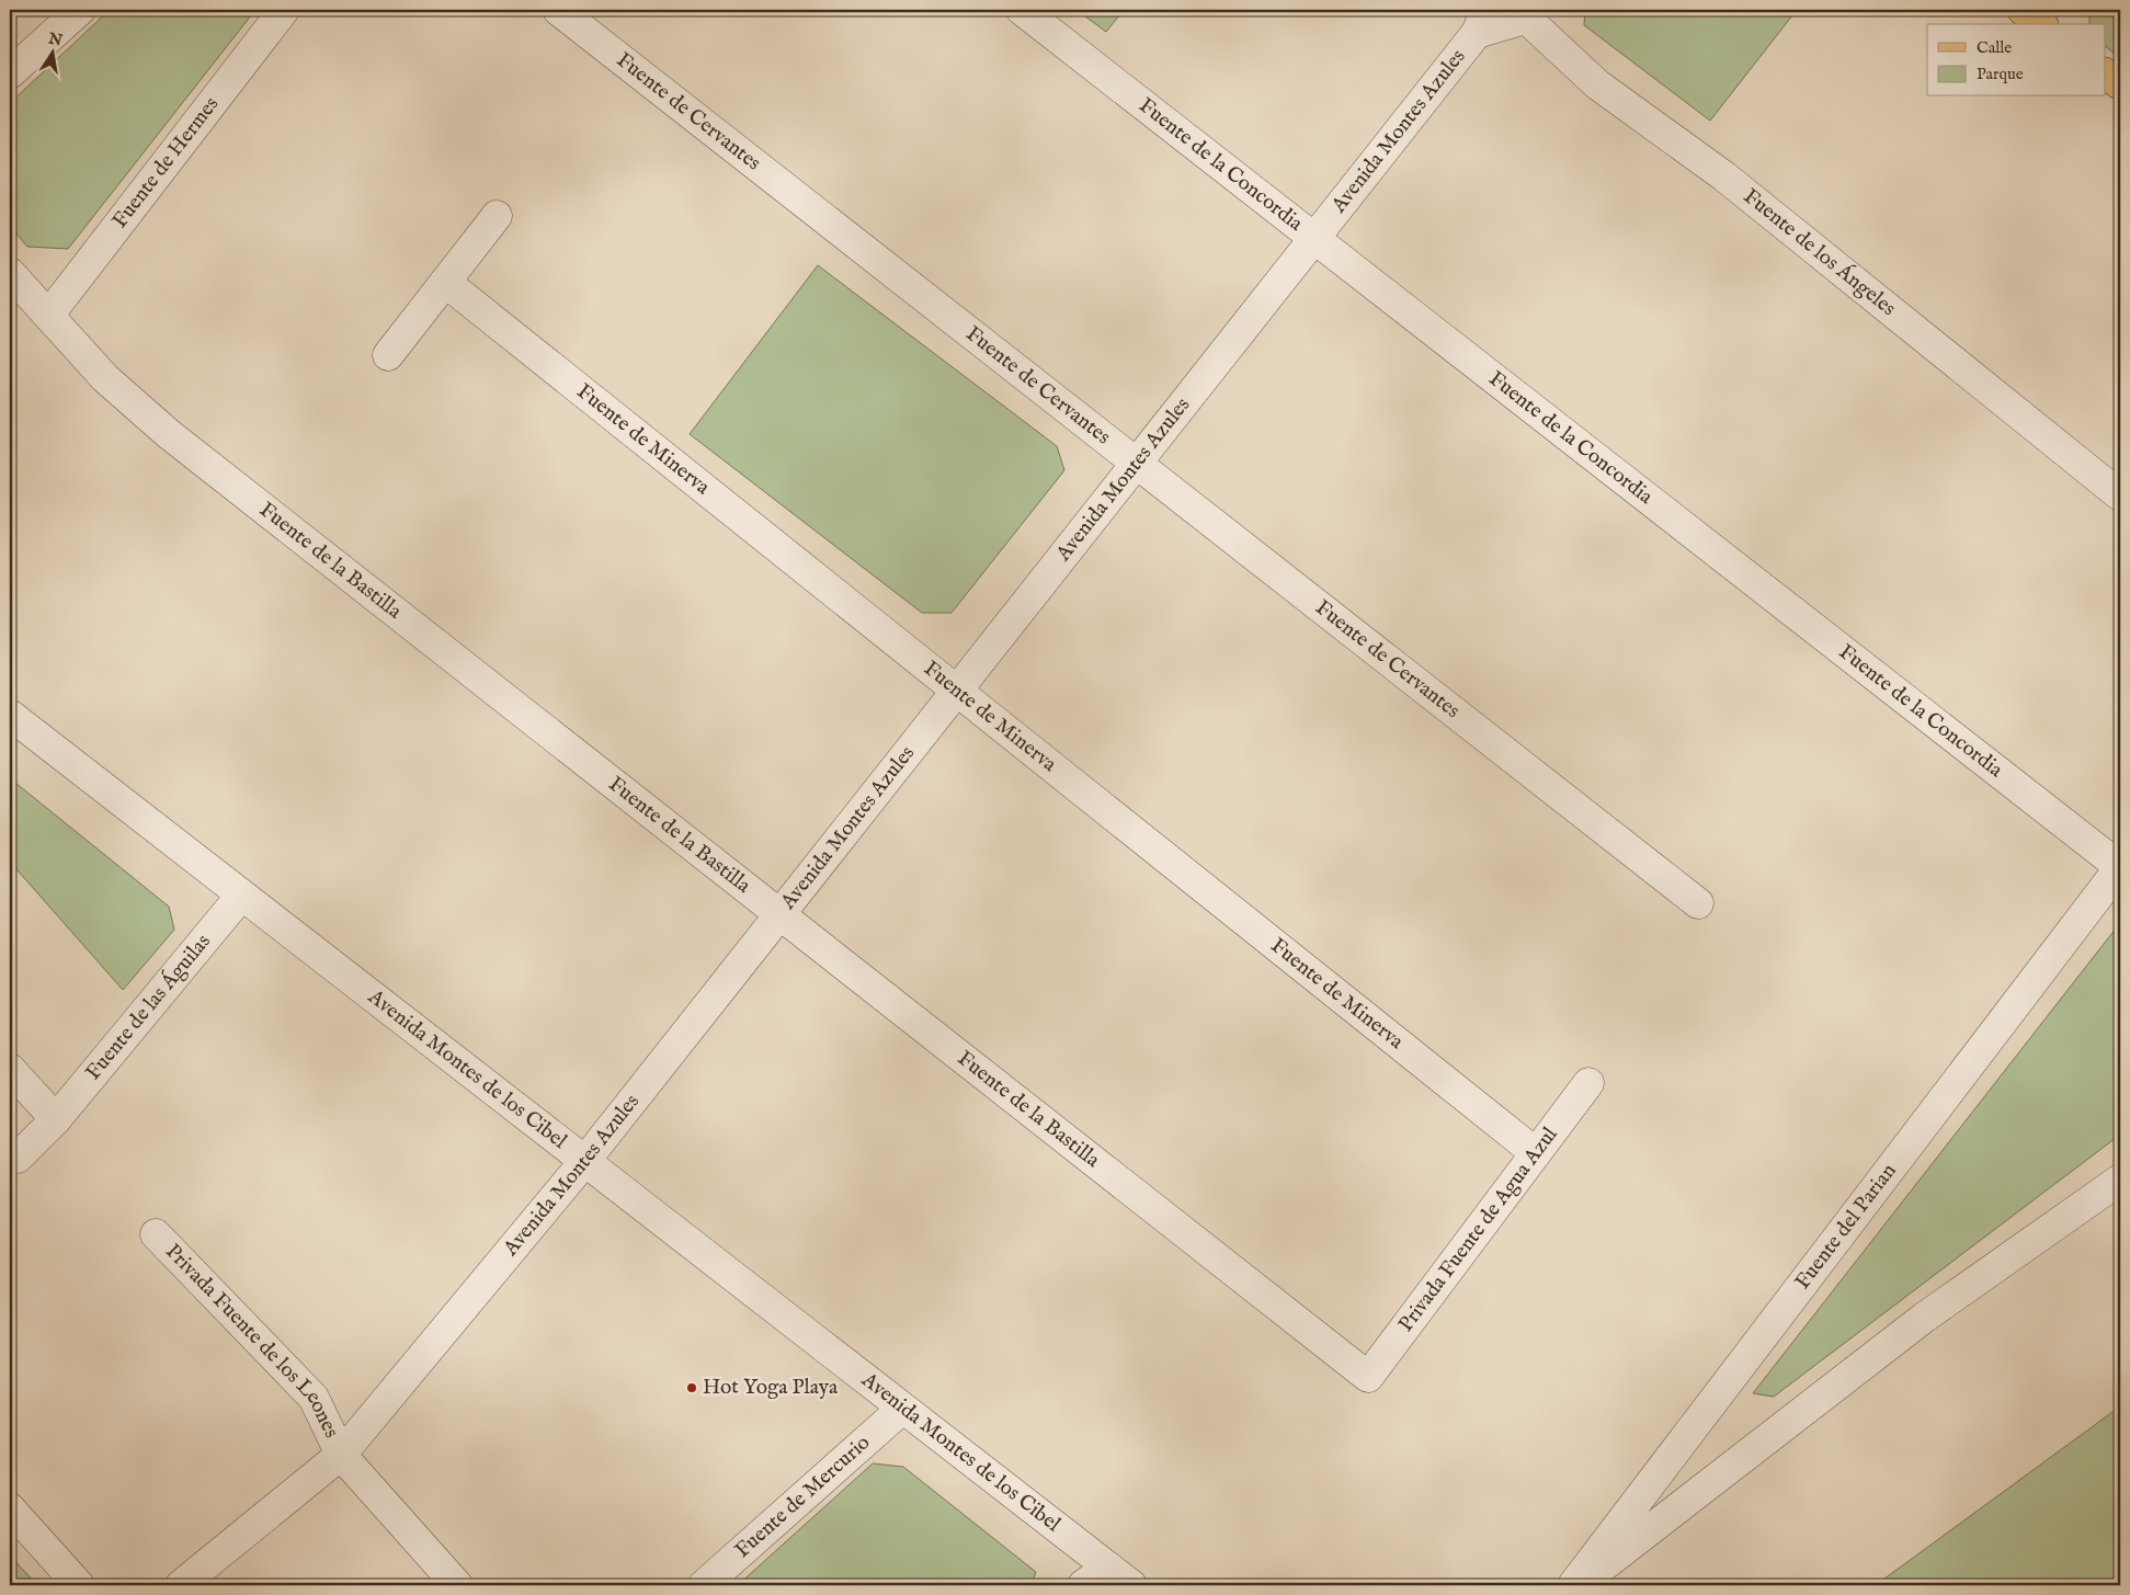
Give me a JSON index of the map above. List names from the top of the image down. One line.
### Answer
{"streets":{"street":["Fuente de Cervantes","Avenida Montes Azules","Fuente de Hermes","Fuente de la Concordia","Fuente de los Ángeles","Fuente de Minerva","Fuente de la Bastilla","Fuente de las Águilas","Avenida Montes de los Cibel","Fuente del Parian","Privada Fuente de Agua Azul","Privada Fuente de los Leones","Fuente de Mercurio"]},"crossings":[["Fuente de Cervantes","Avenida Montes Azules"],["Avenida Montes Azules","Fuente de la Concordia"],["Avenida Montes Azules","Fuente de los Ángeles"],["Avenida Montes Azules","Fuente de Minerva"],["Avenida Montes Azules","Fuente de la Bastilla"],["Avenida Montes Azules","Avenida Montes de los Cibel"],["Avenida Montes Azules","Privada Fuente de los Leones"],["Fuente de Hermes","Fuente de la Bastilla"],["Fuente de la Concordia","Fuente del Parian"],["Fuente de Minerva","Privada Fuente de Agua Azul"],["Fuente de la Bastilla","Privada Fuente de Agua Azul"],["Fuente de las Águilas","Avenida Montes de los Cibel"],["Avenida Montes de los Cibel","Fuente de Mercurio"]],"places":["Hot Yoga Playa"],"legend":["Calle","Parque"],"north":"top"}
